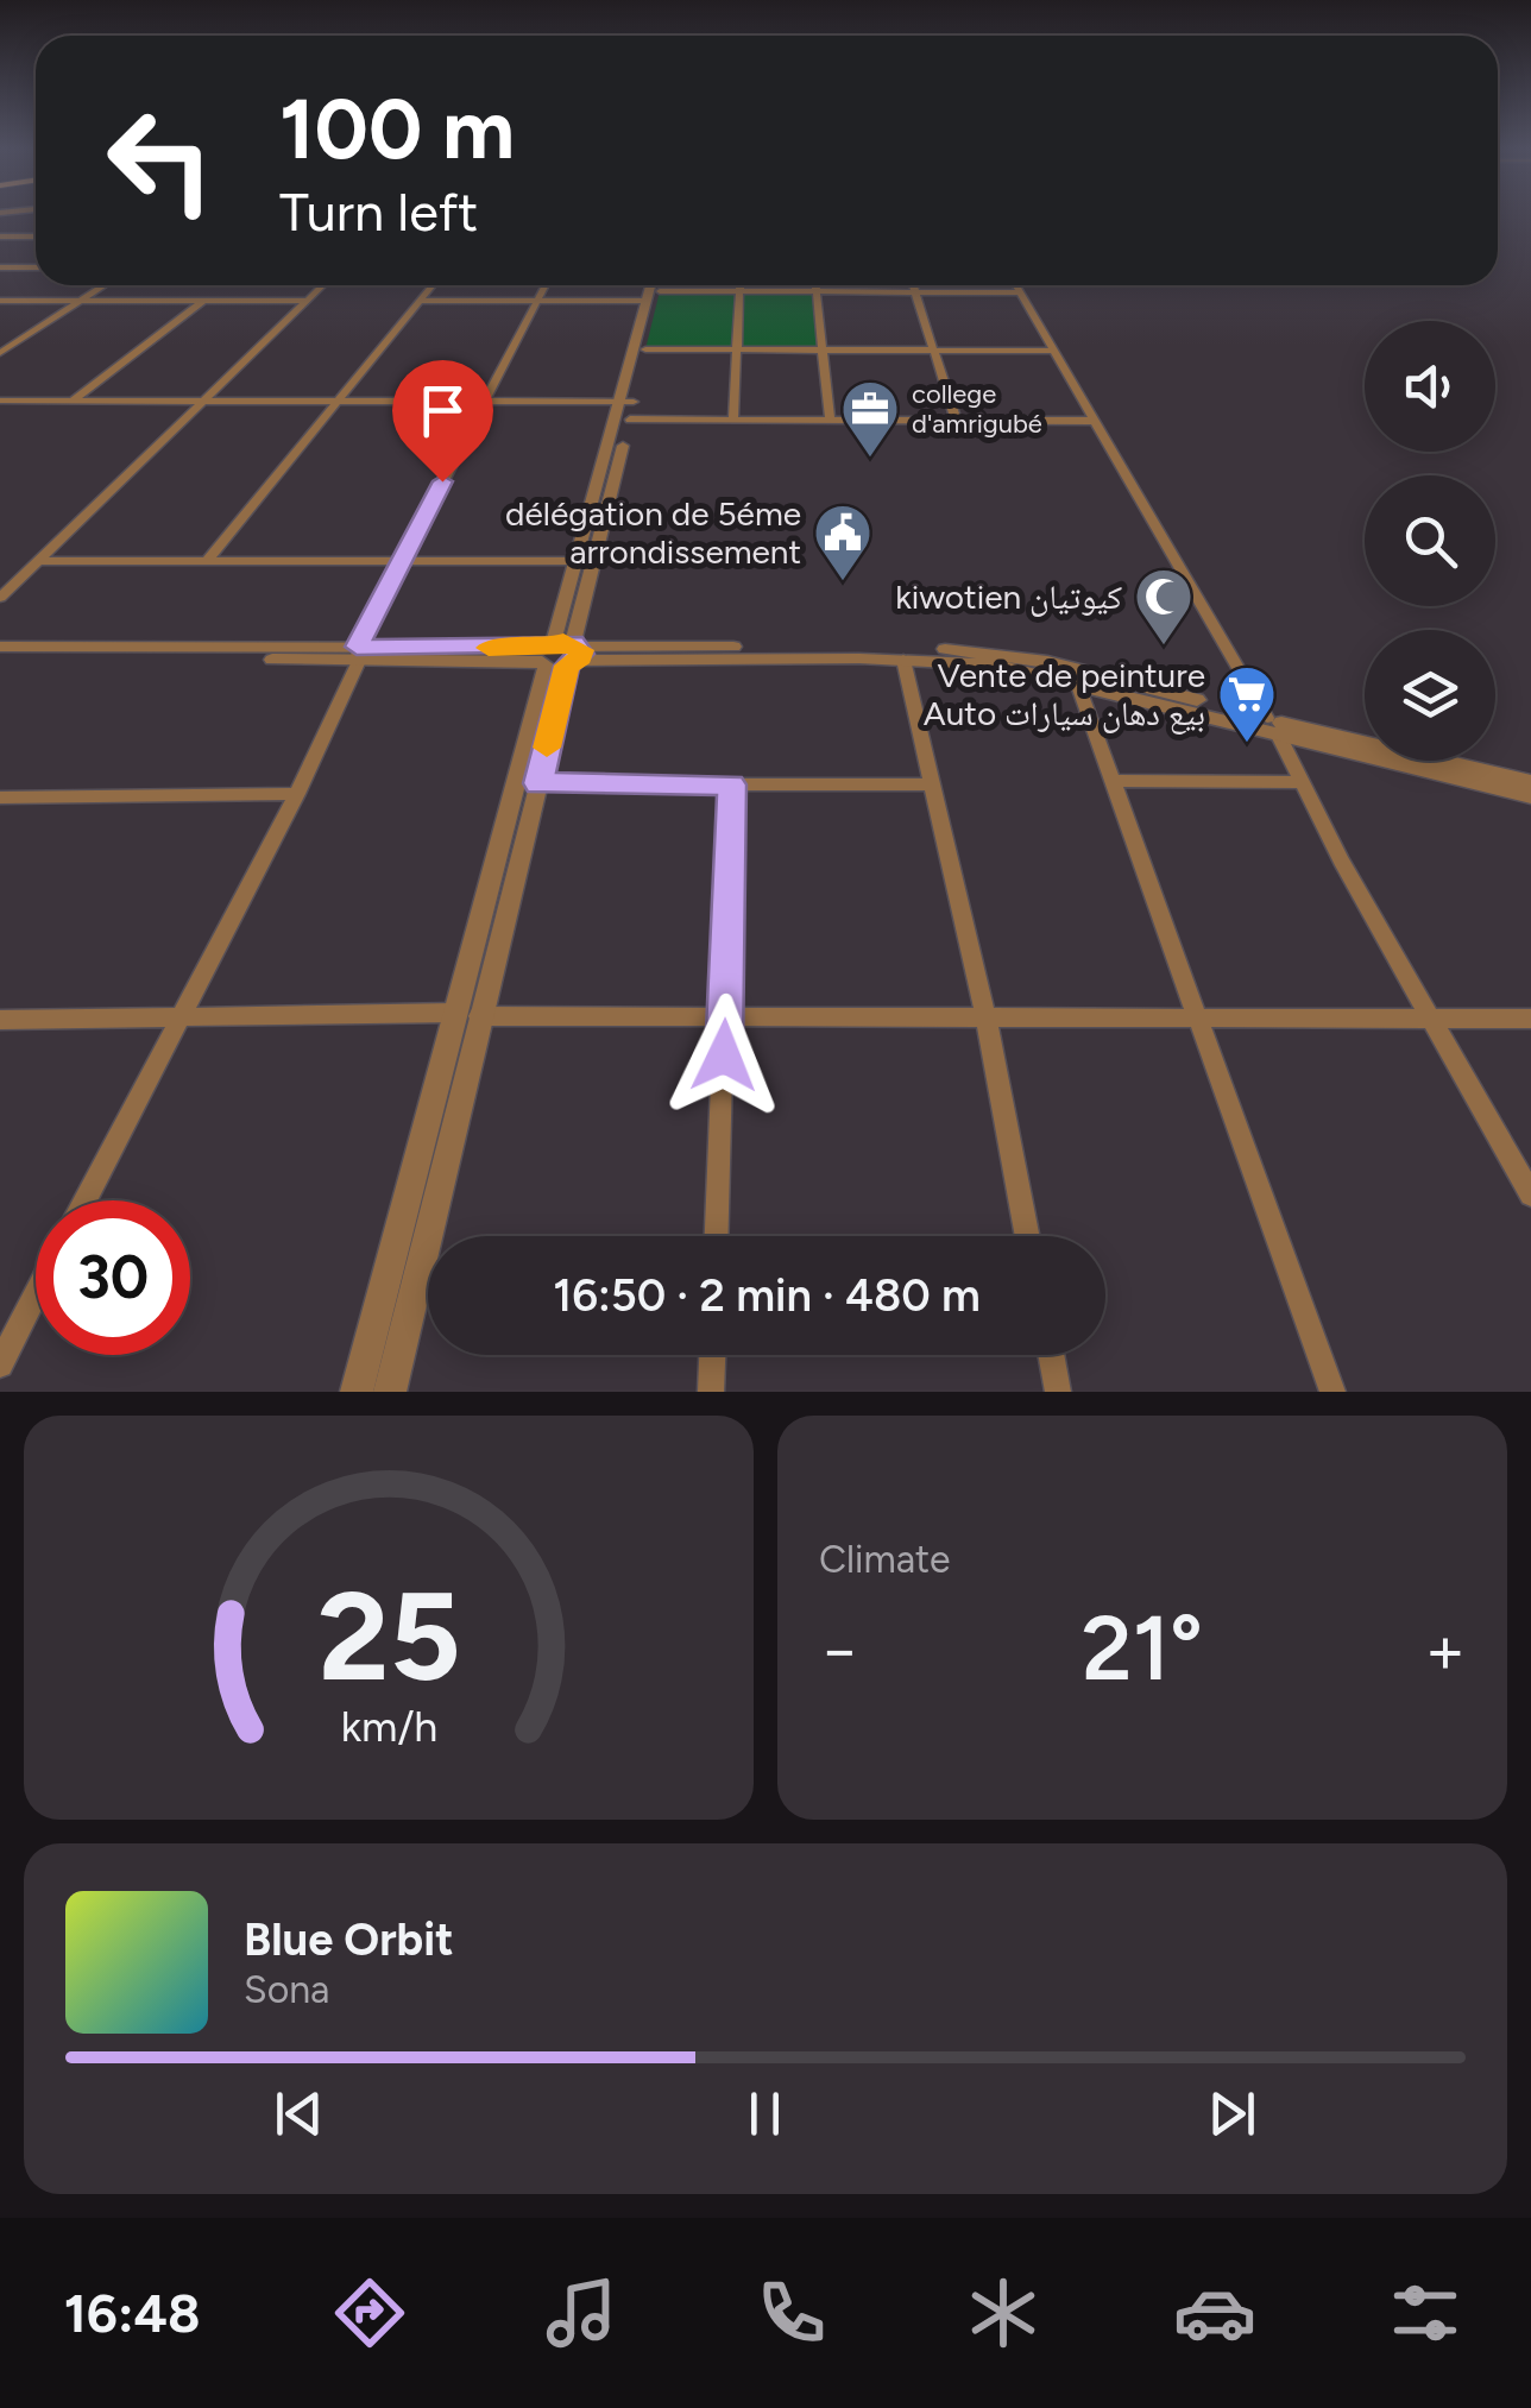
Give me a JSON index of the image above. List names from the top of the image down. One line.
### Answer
{"places":{"office":["college d'amrigubé"],"public building":["délégation de 5éme arrondissement"],"mosque":["kiwotien كيوتيان"],"supermarket":["Vente de peinture Auto بيع دهان سيارات"]},"page":{"turn":["100 m","Turn left"],"limit":"30","trip":"16:50 · 2 min · 480 m","tile":"Climate","heat":["−","21°","+"],"song":["Blue Orbit","Sona"],"tabs":"16:48","gauge":["25","km/h"]}}
